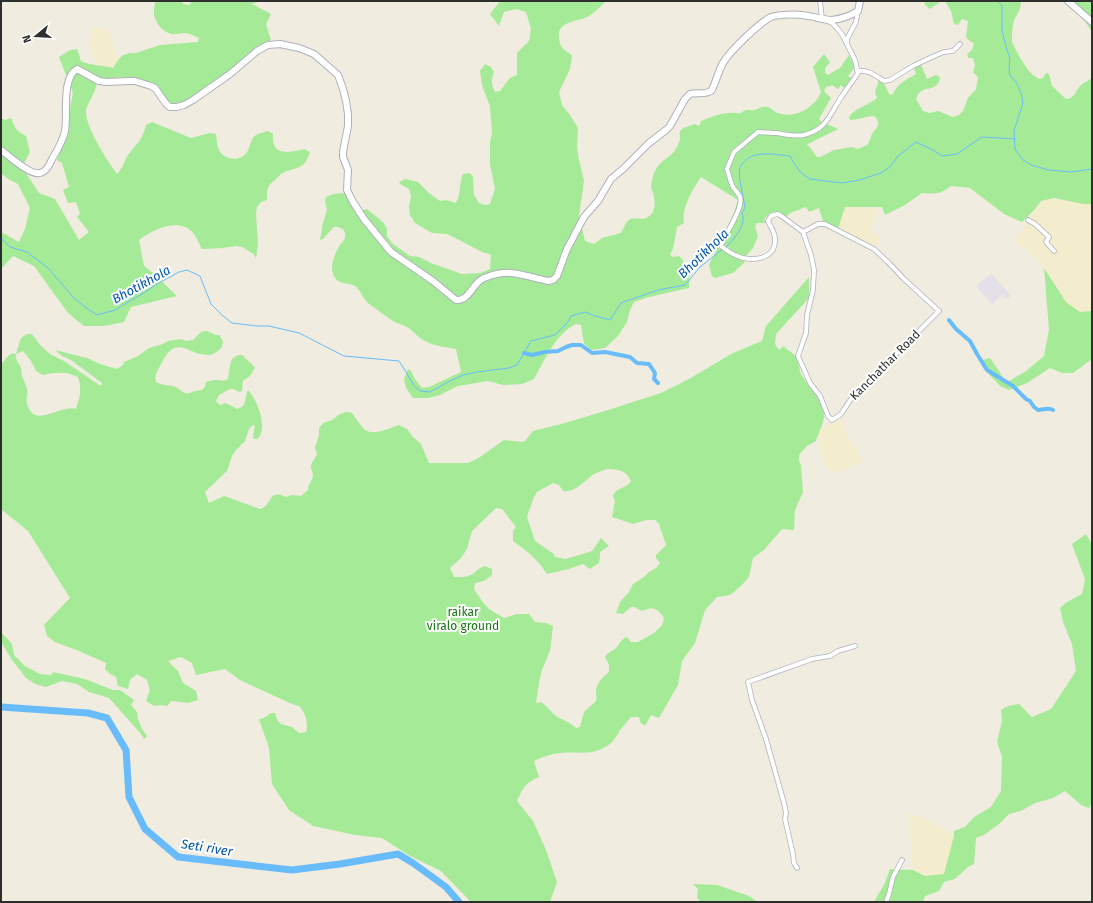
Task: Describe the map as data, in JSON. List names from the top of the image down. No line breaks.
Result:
{"streets":{"street":["Kanchathar Road"]},"water":["Bhotikhola","Seti river"],"parks":["raikar viralo ground"],"north":"left"}
